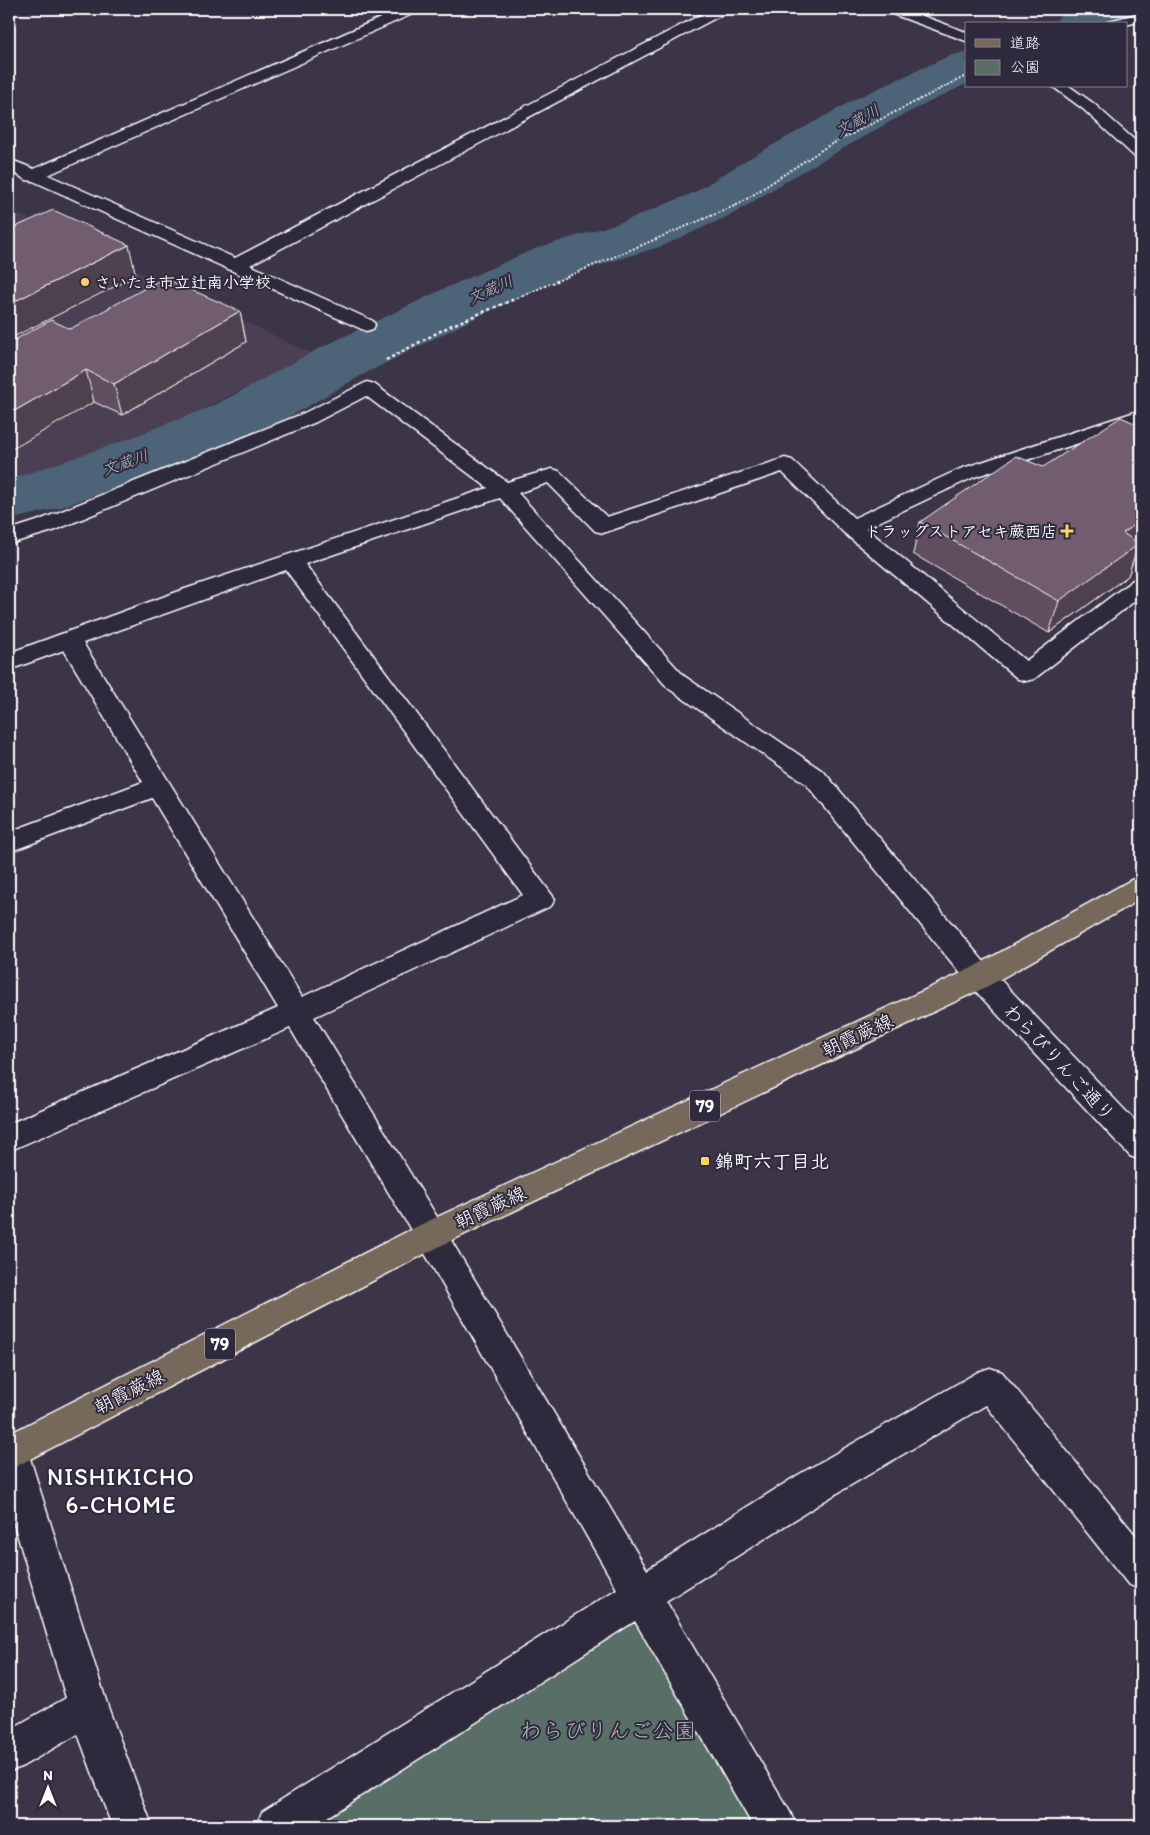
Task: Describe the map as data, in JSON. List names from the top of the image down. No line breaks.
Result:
{"streets":{"main road":["朝霞蕨線","79"],"street":["わらびりんご通り"]},"crossings":[["朝霞蕨線","わらびりんご通り"],["朝霞蕨線","79"],["わらびりんご通り","79"]],"districts":["NISHIKICHO 6-CHOME"],"water":["文蔵川"],"parks":["わらびりんご公園"],"places":{"other":["さいたま市立辻南小学校"],"health":["ドラッグストアセキ蕨西店"],"transit":["錦町六丁目北"]},"legend":["道路","公園"],"north":"top"}
